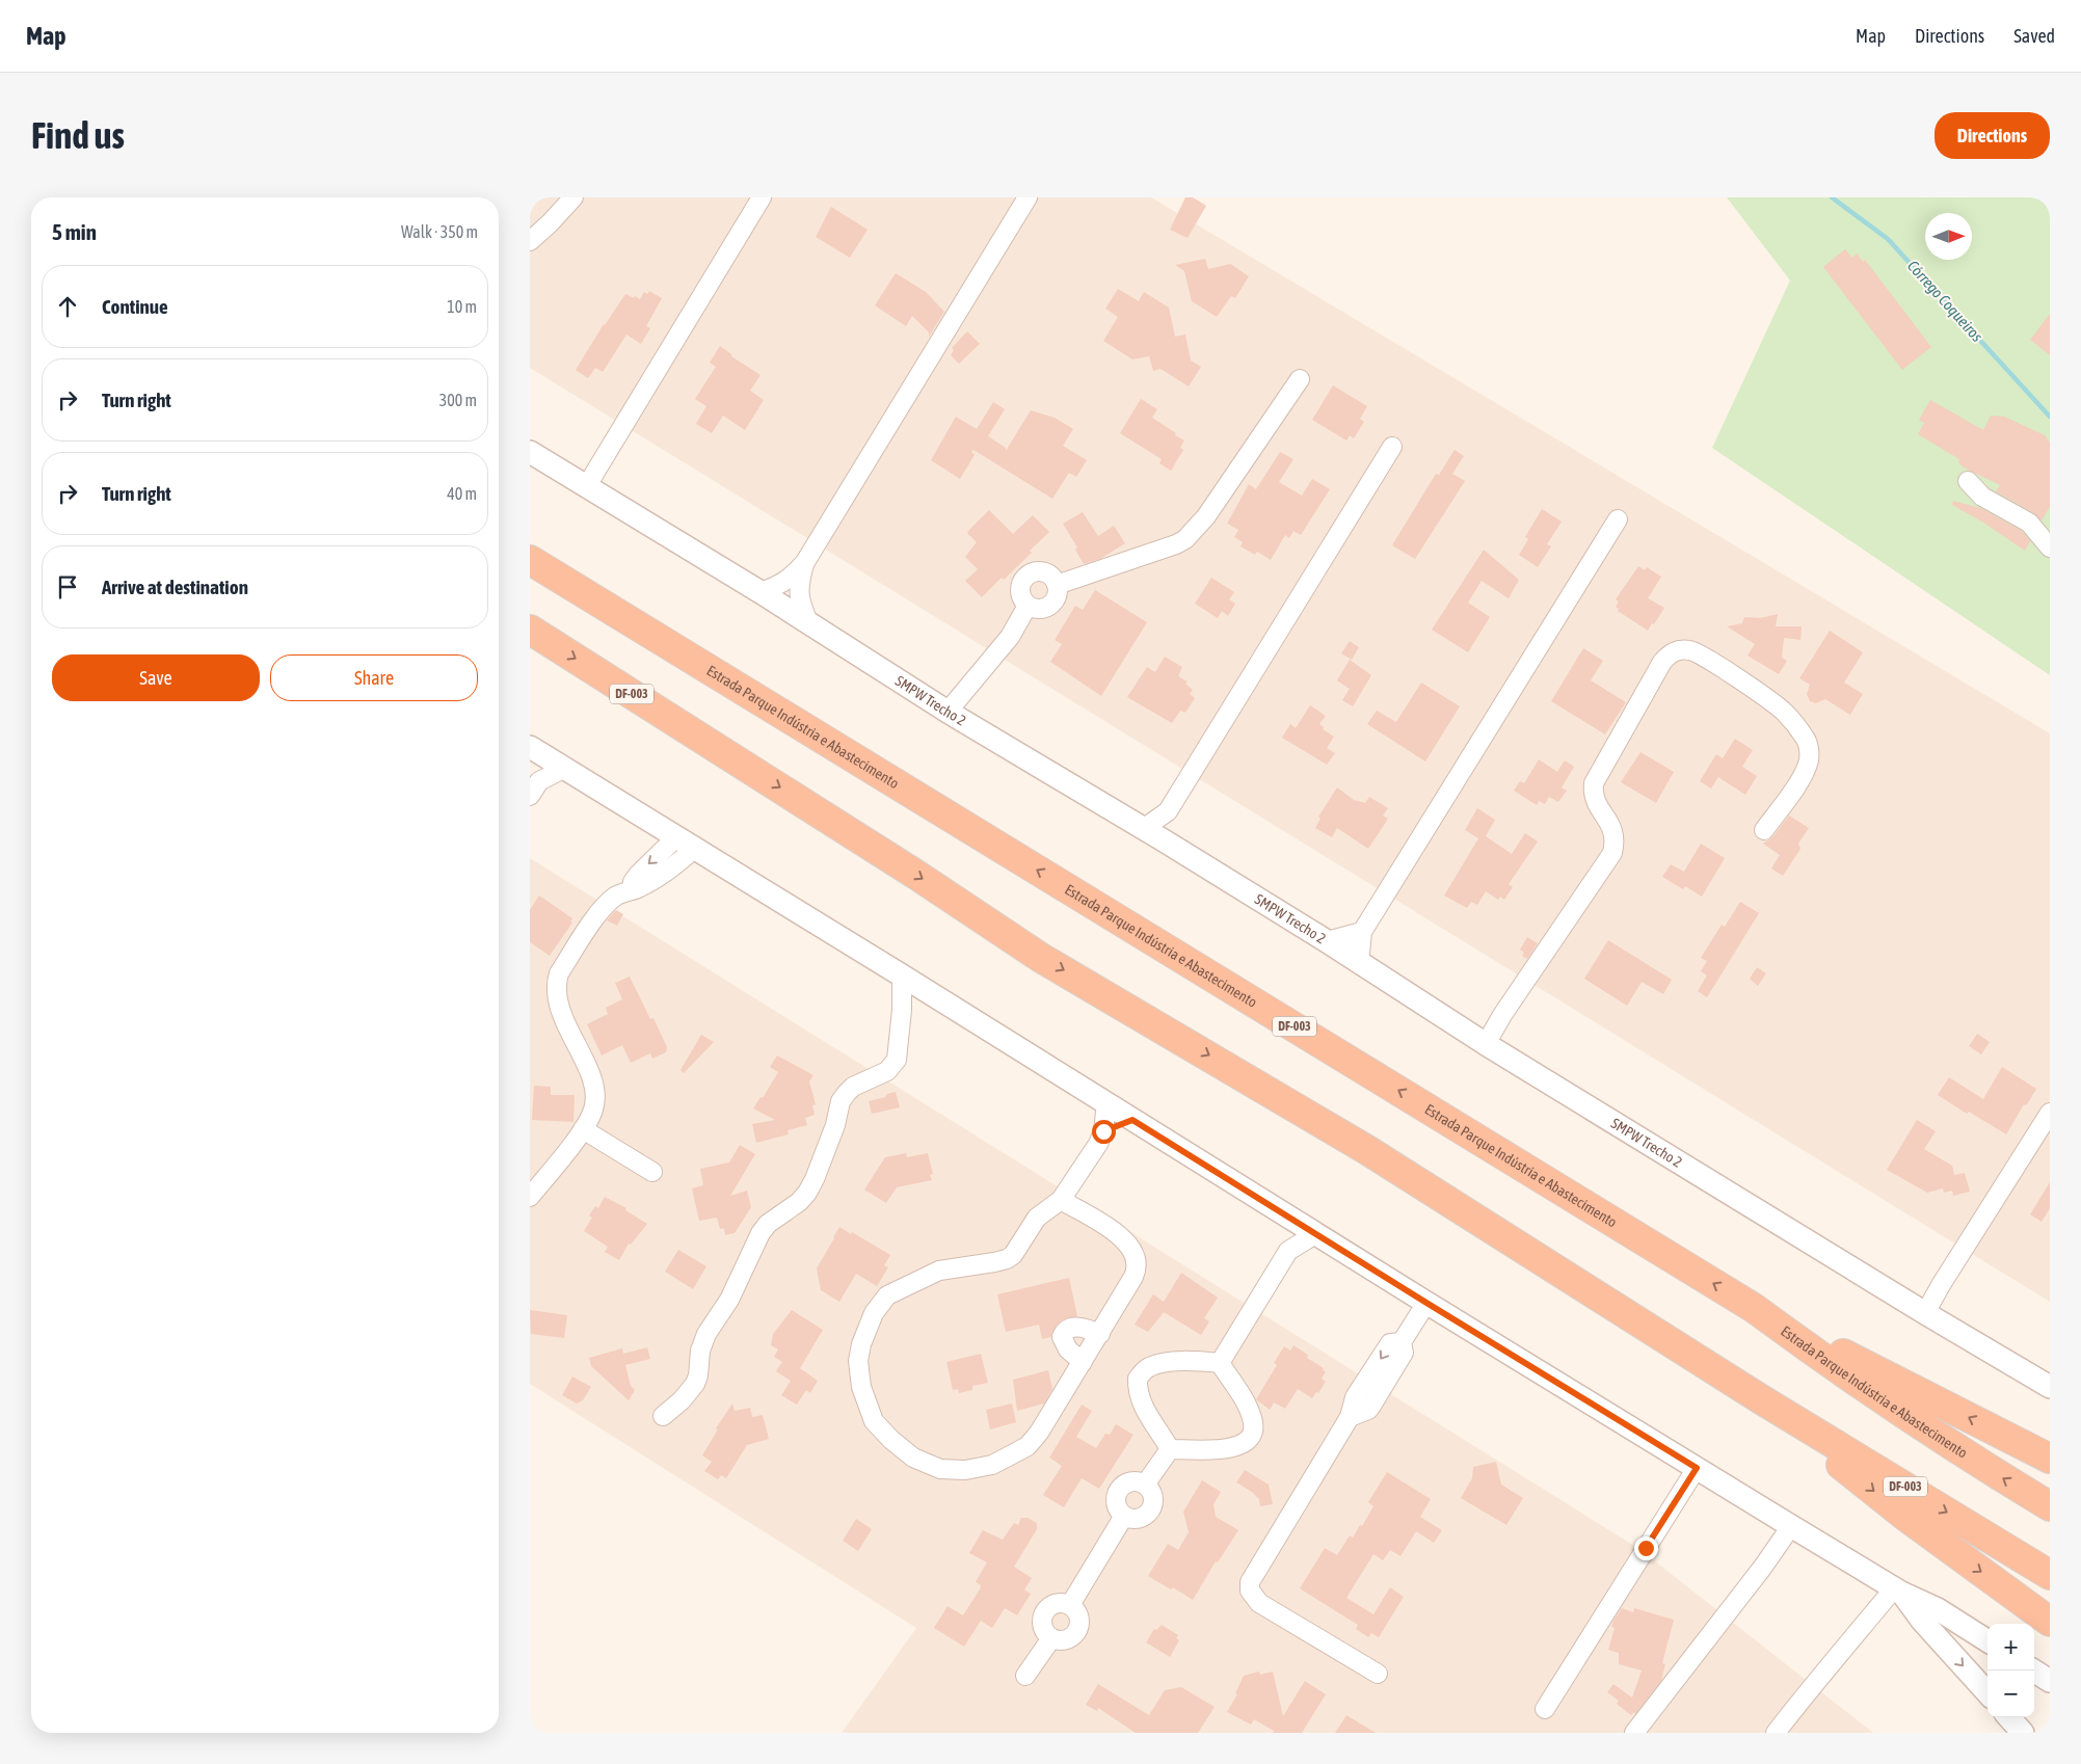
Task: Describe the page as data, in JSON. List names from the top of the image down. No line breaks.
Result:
{"streets":{"highway":["DF-003","Estrada Parque Indústria e Abastecimento"],"street":["SMPW Trecho 2"]},"water":["Córrego Coqueiros"],"north":"right","page":{"header":"Map","nav":["Map","Directions","Saved"],"buttons":["Directions",["Save","Share"]],"title":"Find us","heading":["5 min","Walk · 350 m"],"list":[["Continue","10 m"],["Turn right","300 m"],["Turn right","40 m"],"Arrive at destination"],"map_buttons":["+","−"]}}
